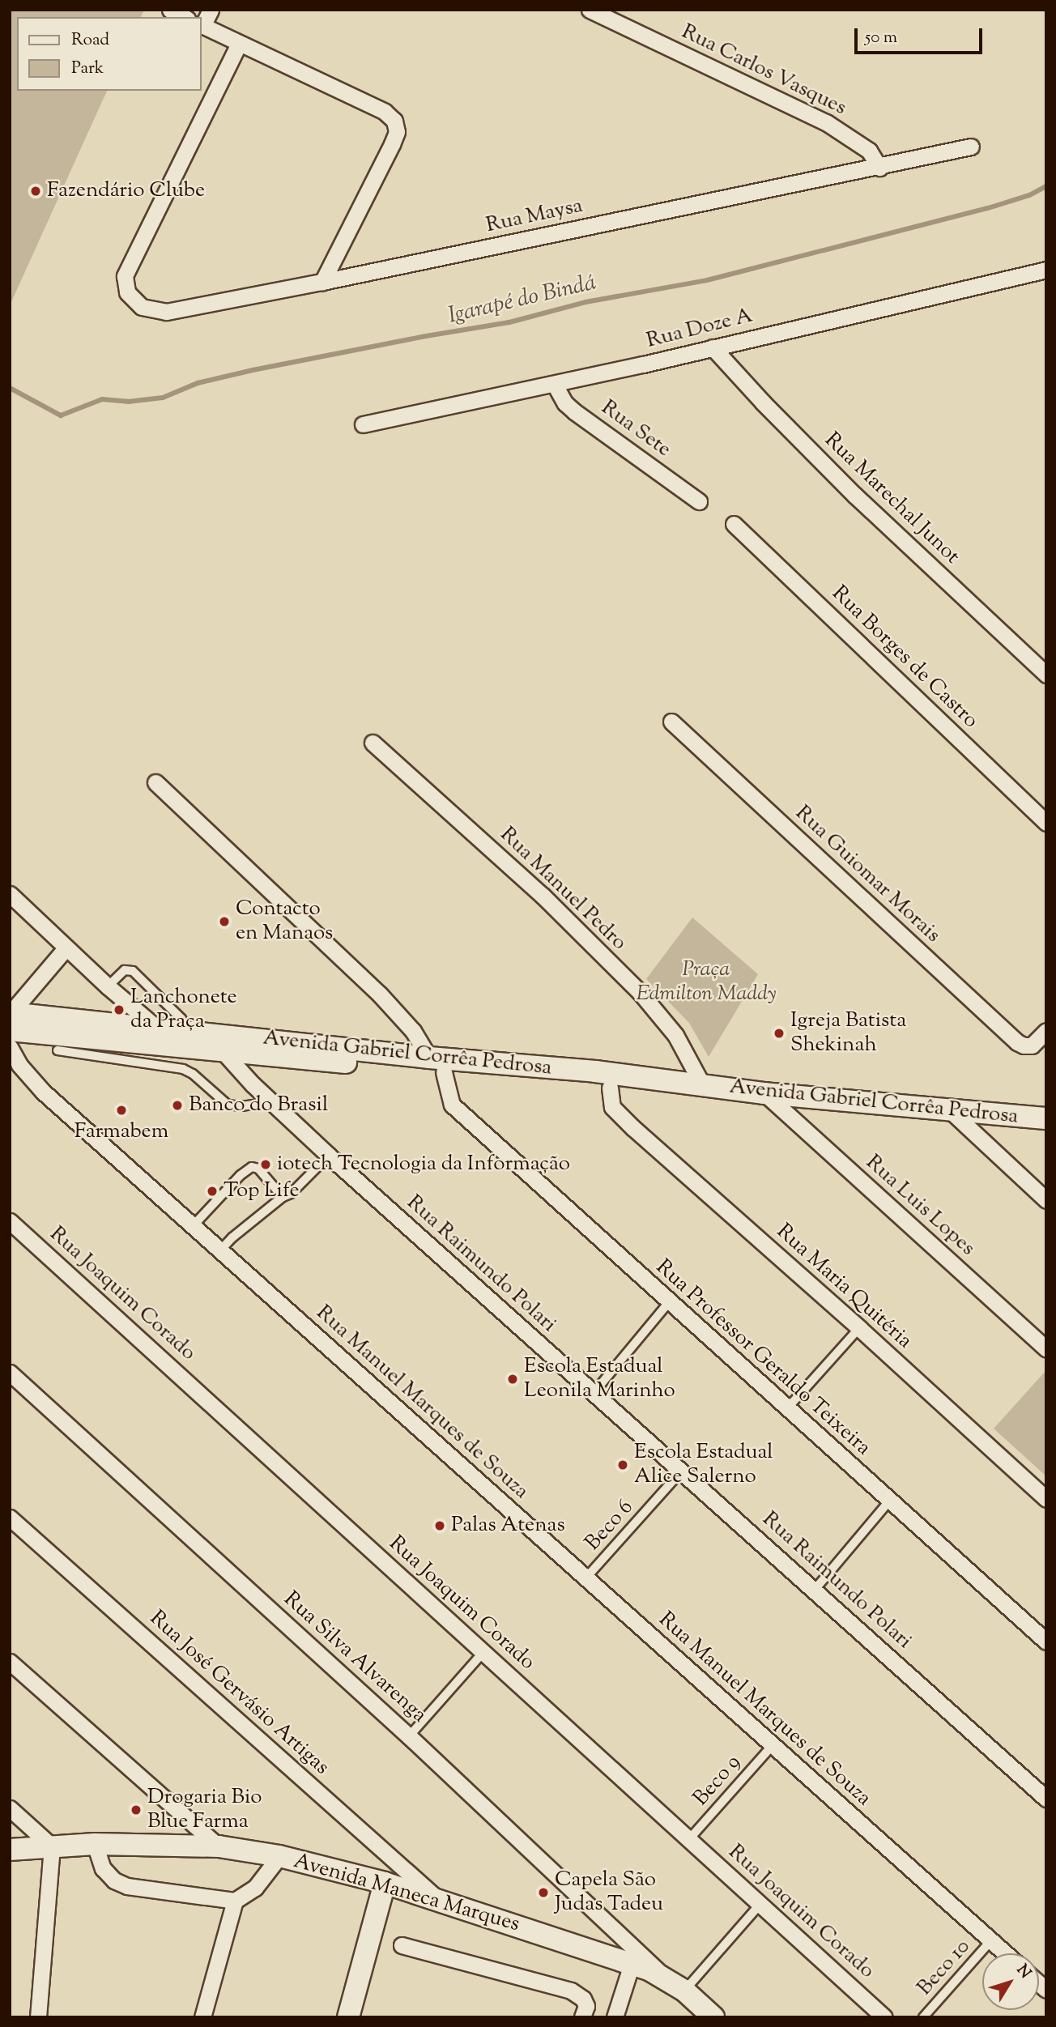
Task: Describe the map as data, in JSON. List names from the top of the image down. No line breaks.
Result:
{"streets":{"street":["Rua Carlos Vasques","Rua Maysa","Rua Doze A","Rua Sete","Rua Marechal Junot","Rua Borges de Castro","Rua Guiomar Morais","Rua Manuel Pedro","Avenida Gabriel Corrêa Pedrosa","Rua Luis Lopes","Rua Raimundo Polari","Rua Maria Quitéria","Rua Joaquim Corado","Rua Professor Geraldo Teixeira","Rua Manuel Marques de Souza","Rua Silva Alvarenga","Rua José Gervásio Artigas","Avenida Maneca Marques"],"lane":["Beco 6","Beco 9","Beco 10"]},"crossings":[["Rua Carlos Vasques","Rua Maysa"],["Rua Doze A","Rua Sete"],["Rua Doze A","Rua Marechal Junot"],["Rua Manuel Pedro","Avenida Gabriel Corrêa Pedrosa"],["Avenida Gabriel Corrêa Pedrosa","Rua Luis Lopes"],["Avenida Gabriel Corrêa Pedrosa","Rua Raimundo Polari"],["Avenida Gabriel Corrêa Pedrosa","Rua Maria Quitéria"],["Avenida Gabriel Corrêa Pedrosa","Rua Professor Geraldo Teixeira"],["Rua Raimundo Polari","Beco 6"],["Rua Joaquim Corado","Beco 9"],["Rua Manuel Marques de Souza","Beco 6"],["Rua Manuel Marques de Souza","Beco 9"],["Rua Manuel Marques de Souza","Beco 10"],["Rua Silva Alvarenga","Avenida Maneca Marques"],["Rua José Gervásio Artigas","Avenida Maneca Marques"]],"water":["Igarapé do Bindá"],"parks":["Praça Edmilton Maddy"],"places":["Fazendário Clube","Contacto en Manaos","Lanchonete da Praça","Igreja Batista Shekinah","Banco do Brasil","Farmabem","iotech Tecnologia da Informação","Top Life","Escola Estadual Leonila Marinho","Escola Estadual Alice Salerno","Palas Atenas","Drogaria Bio Blue Farma","Capela São Judas Tadeu"],"legend":["Road","Park"],"scale_bar":"50 m","north":"top right"}
